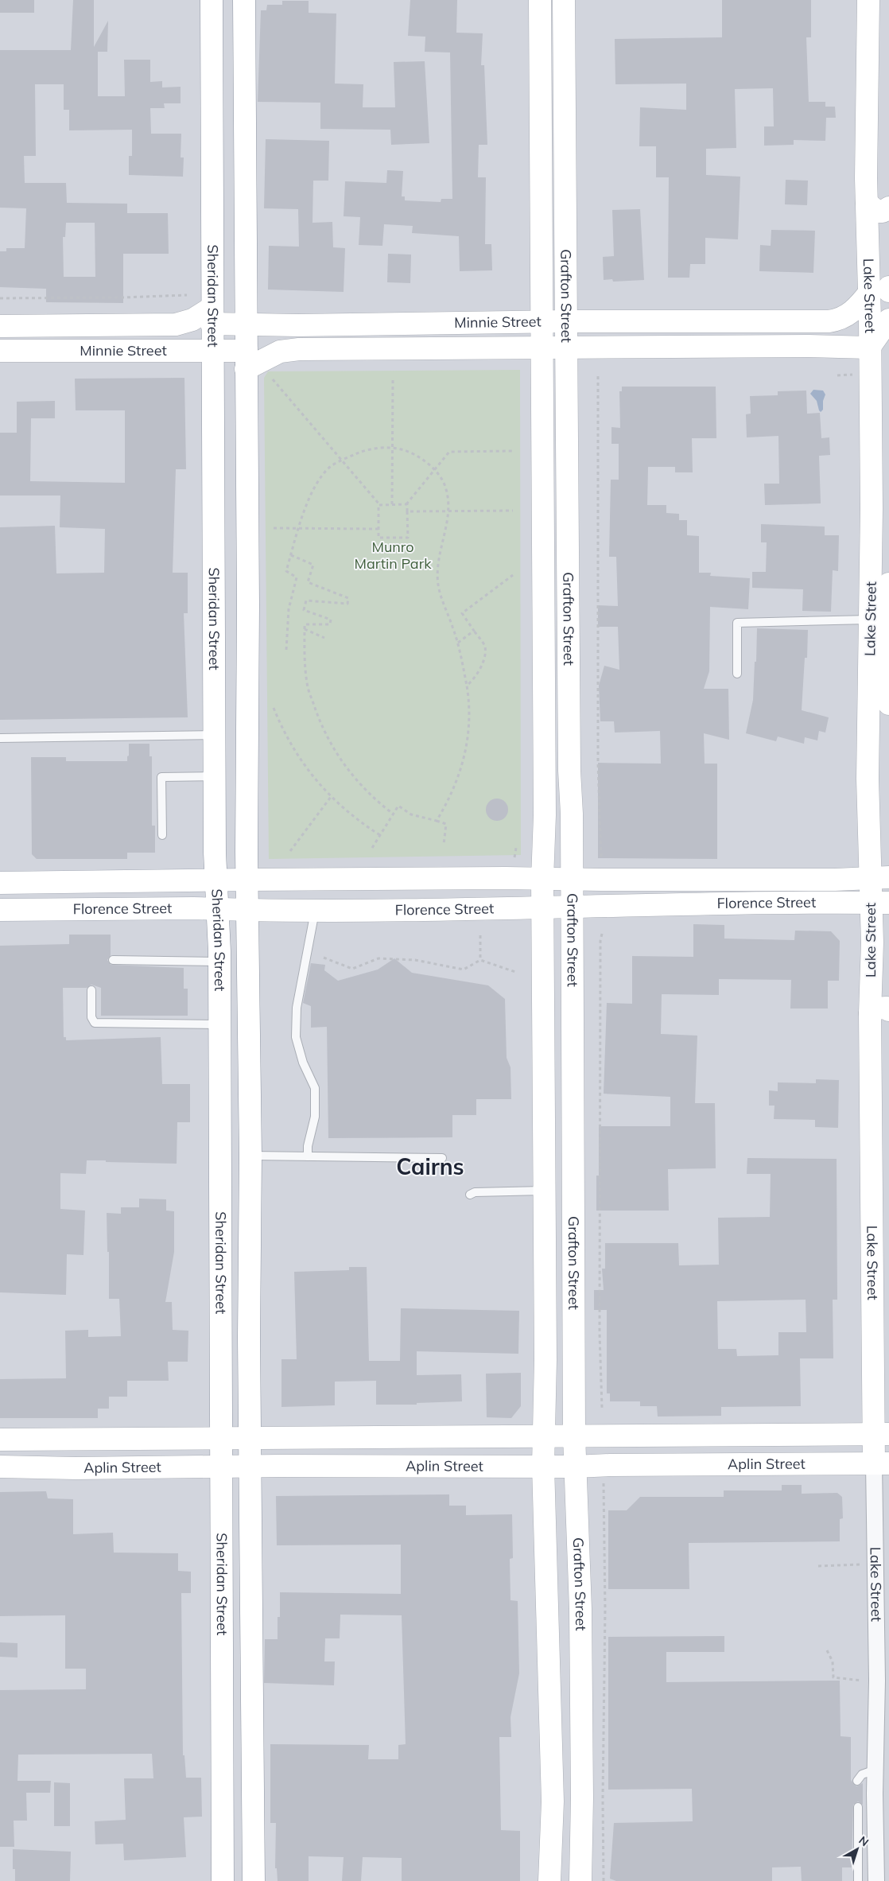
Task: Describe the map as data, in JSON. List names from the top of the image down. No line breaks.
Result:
{"streets":{"main road":["Sheridan Street","Grafton Street","Lake Street","Minnie Street","Florence Street","Aplin Street"]},"crossings":[["Sheridan Street","Minnie Street"],["Sheridan Street","Florence Street"],["Sheridan Street","Aplin Street"],["Grafton Street","Minnie Street"],["Grafton Street","Florence Street"],["Grafton Street","Aplin Street"],["Lake Street","Minnie Street"],["Lake Street","Florence Street"],["Lake Street","Aplin Street"]],"districts":["Cairns"],"parks":["Munro Martin Park"],"north":"top right"}
